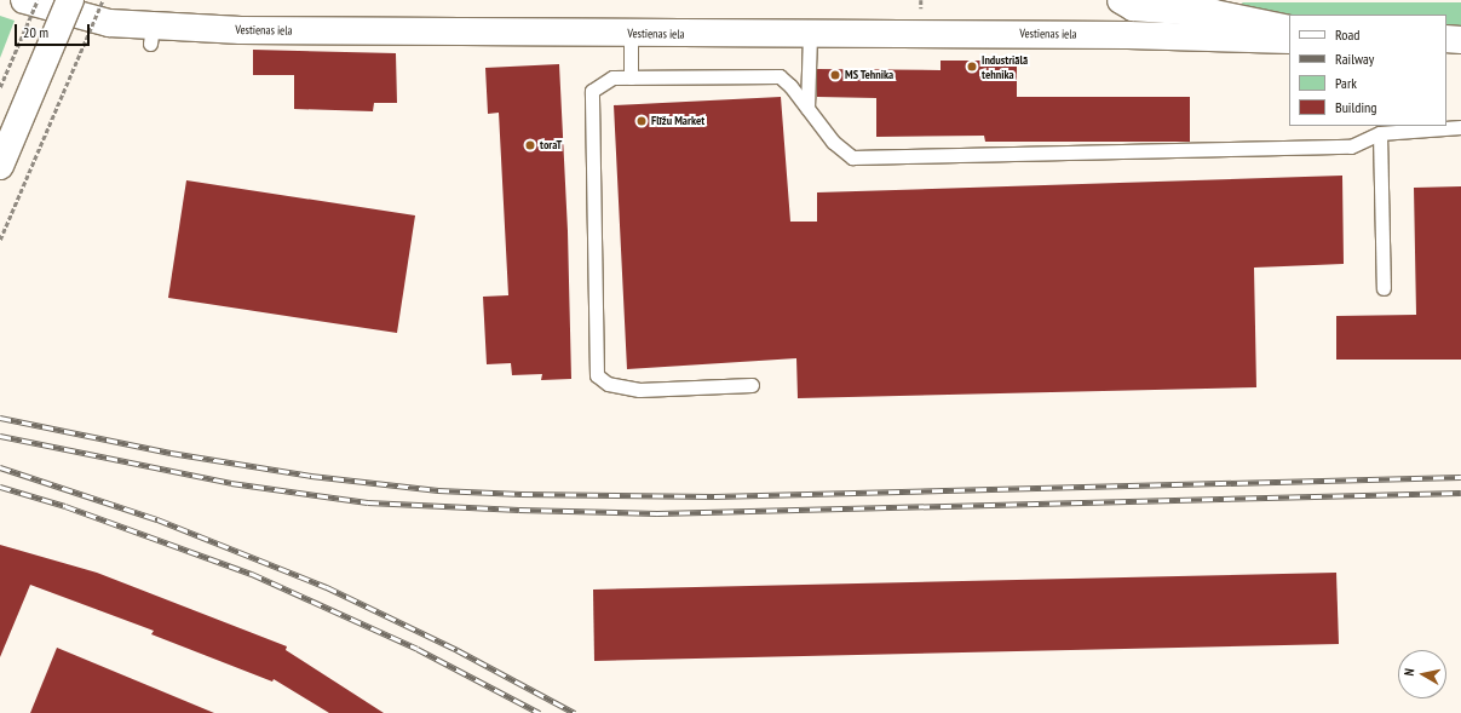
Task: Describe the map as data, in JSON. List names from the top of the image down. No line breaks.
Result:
{"streets":{"street":["Vestienas iela"]},"places":["Industriālā tehnika","MS Tehnika","Flīžu Market","toraT"],"legend":["Road","Railway","Park","Building"],"scale_bar":"20 m","north":"left"}
